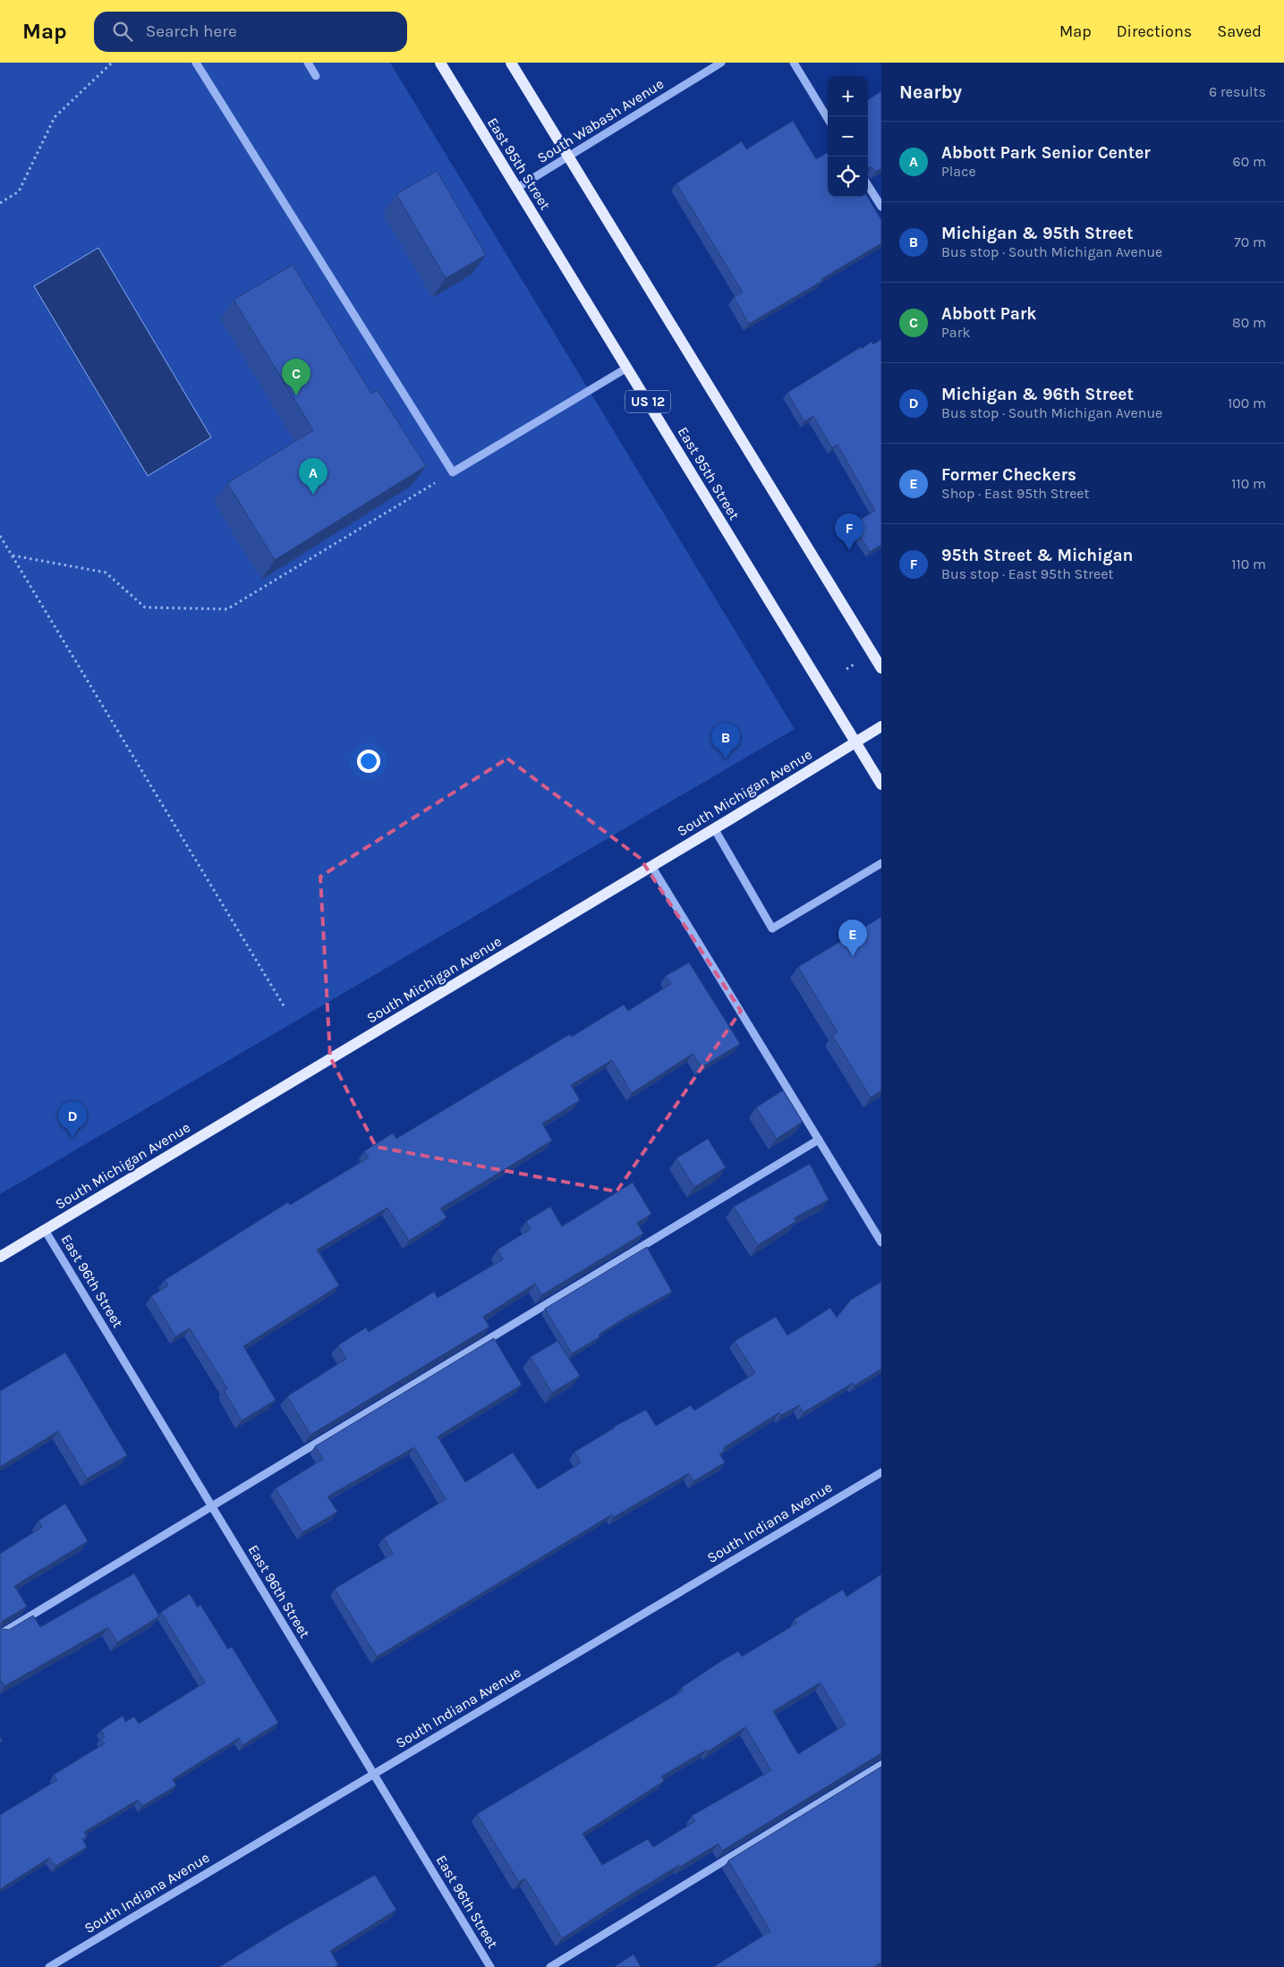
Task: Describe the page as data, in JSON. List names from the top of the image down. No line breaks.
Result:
{"streets":{"main road":["East 95th Street","US 12","South Michigan Avenue"],"street":["South Wabash Avenue","East 96th Street","South Indiana Avenue"]},"crossings":[["South Wabash Avenue","East 95th Street"],["East 95th Street","South Michigan Avenue"],["South Michigan Avenue","East 96th Street"],["East 96th Street","South Indiana Avenue"]],"page":{"header":"Map","search":"Search here","nav":["Map","Directions","Saved"],"heading":["Nearby","6 results"],"map_buttons":["+","−"],"list":[{"mark":"A","name":"Abbott Park Senior Center","note":"Place","value":"60 m"},{"mark":"B","name":"Michigan & 95th Street","note":"Bus stop · South Michigan Avenue","value":"70 m"},{"mark":"C","name":"Abbott Park","note":"Park","value":"80 m"},{"mark":"D","name":"Michigan & 96th Street","note":"Bus stop · South Michigan Avenue","value":"100 m"},{"mark":"E","name":"Former Checkers","note":"Shop · East 95th Street","value":"110 m"},{"mark":"F","name":"95th Street & Michigan","note":"Bus stop · East 95th Street","value":"110 m"}],"pins":["C","A","F","B","E","D"]}}
